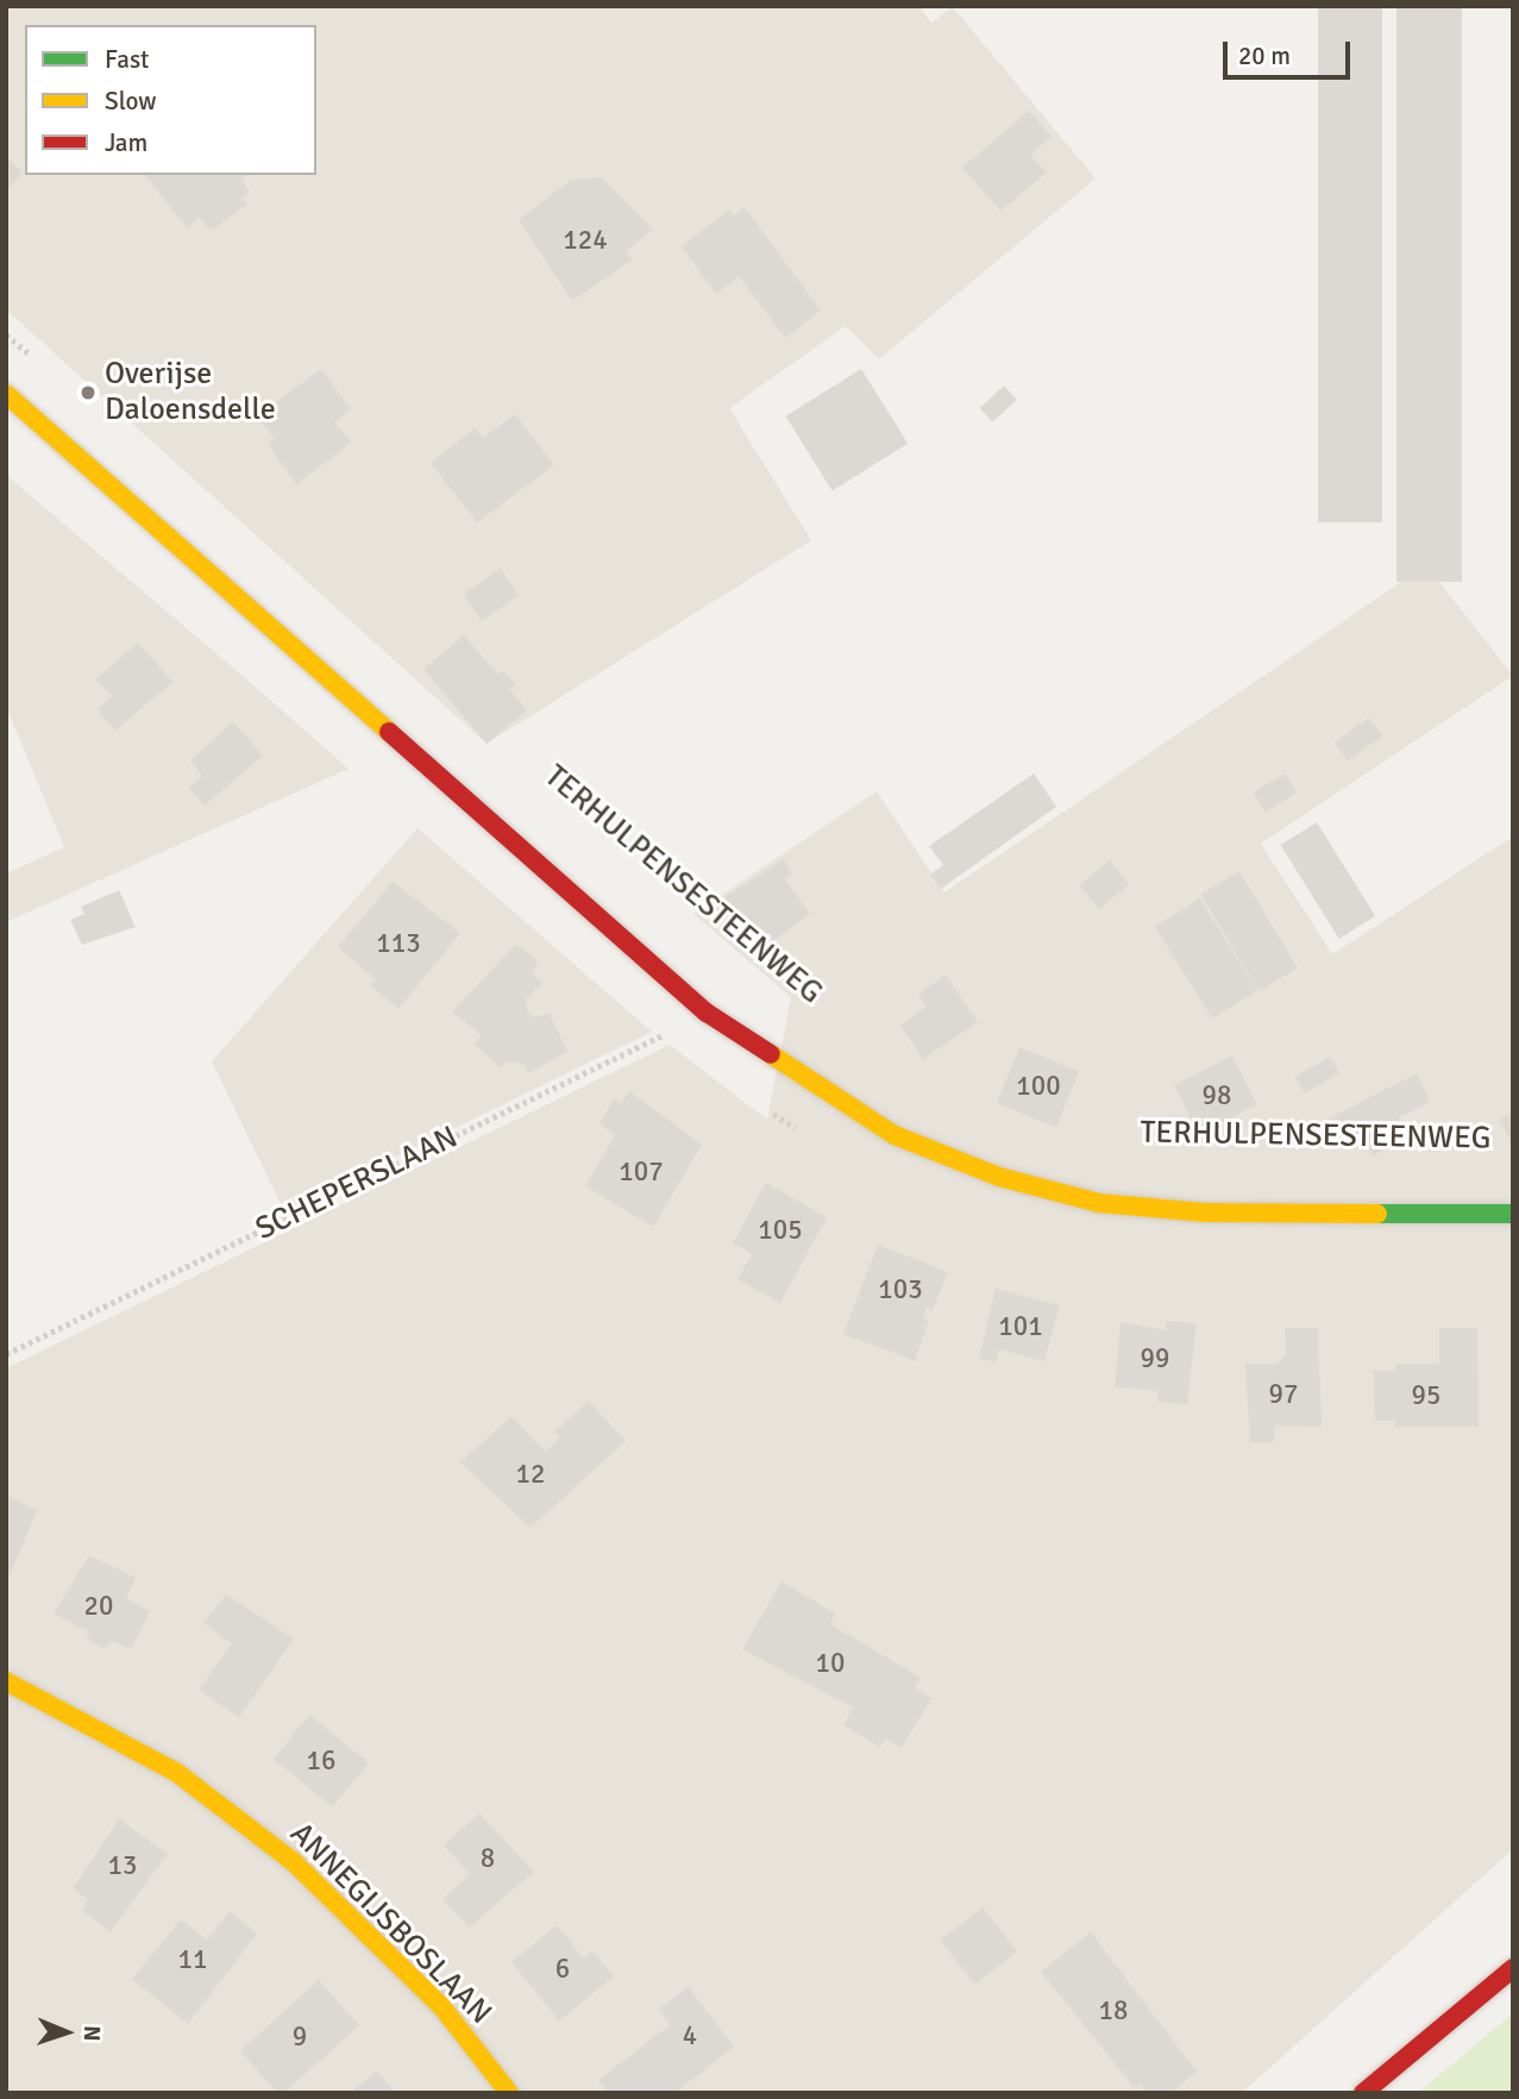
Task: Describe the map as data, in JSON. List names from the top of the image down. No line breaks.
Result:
{"streets":{"main road":["ANNEGIJSBOSLAAN"],"path":["SCHEPERSLAAN"]},"places":["Overijse Daloensdelle"],"house_numbers":["124","113","100","98","107","105","103","101","99","97","95","12","20","10","16","8","13","11","6","18","4","9"],"legend":["Fast","Slow","Jam"],"scale_bar":"20 m","north":"right"}
